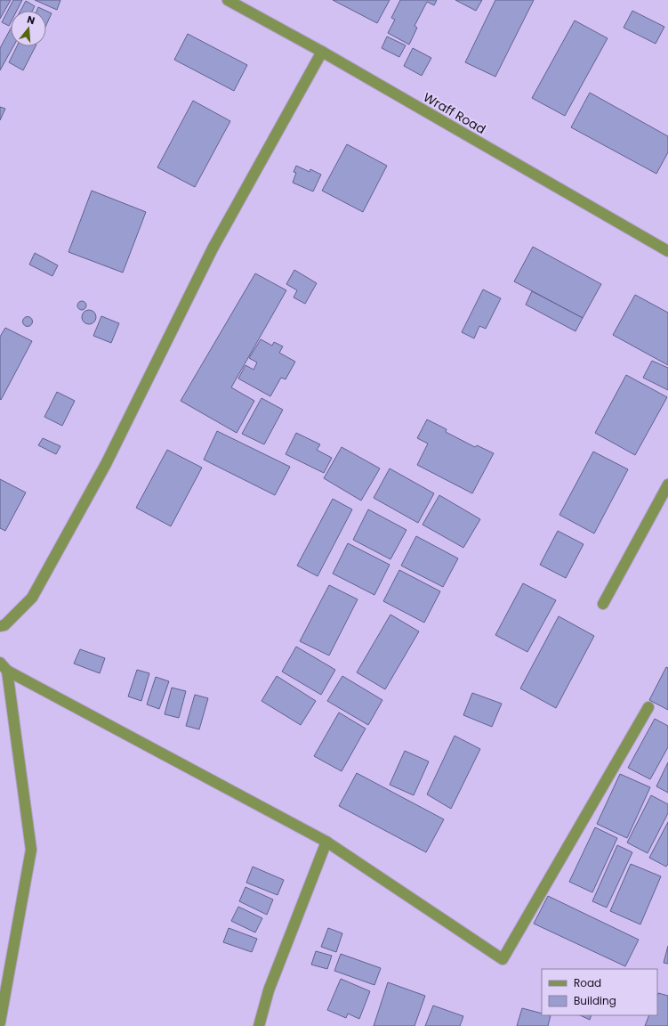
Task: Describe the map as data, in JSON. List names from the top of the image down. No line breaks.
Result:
{"streets":{"street":["Wraff Road"]},"legend":["Road","Building"],"north":"top"}
